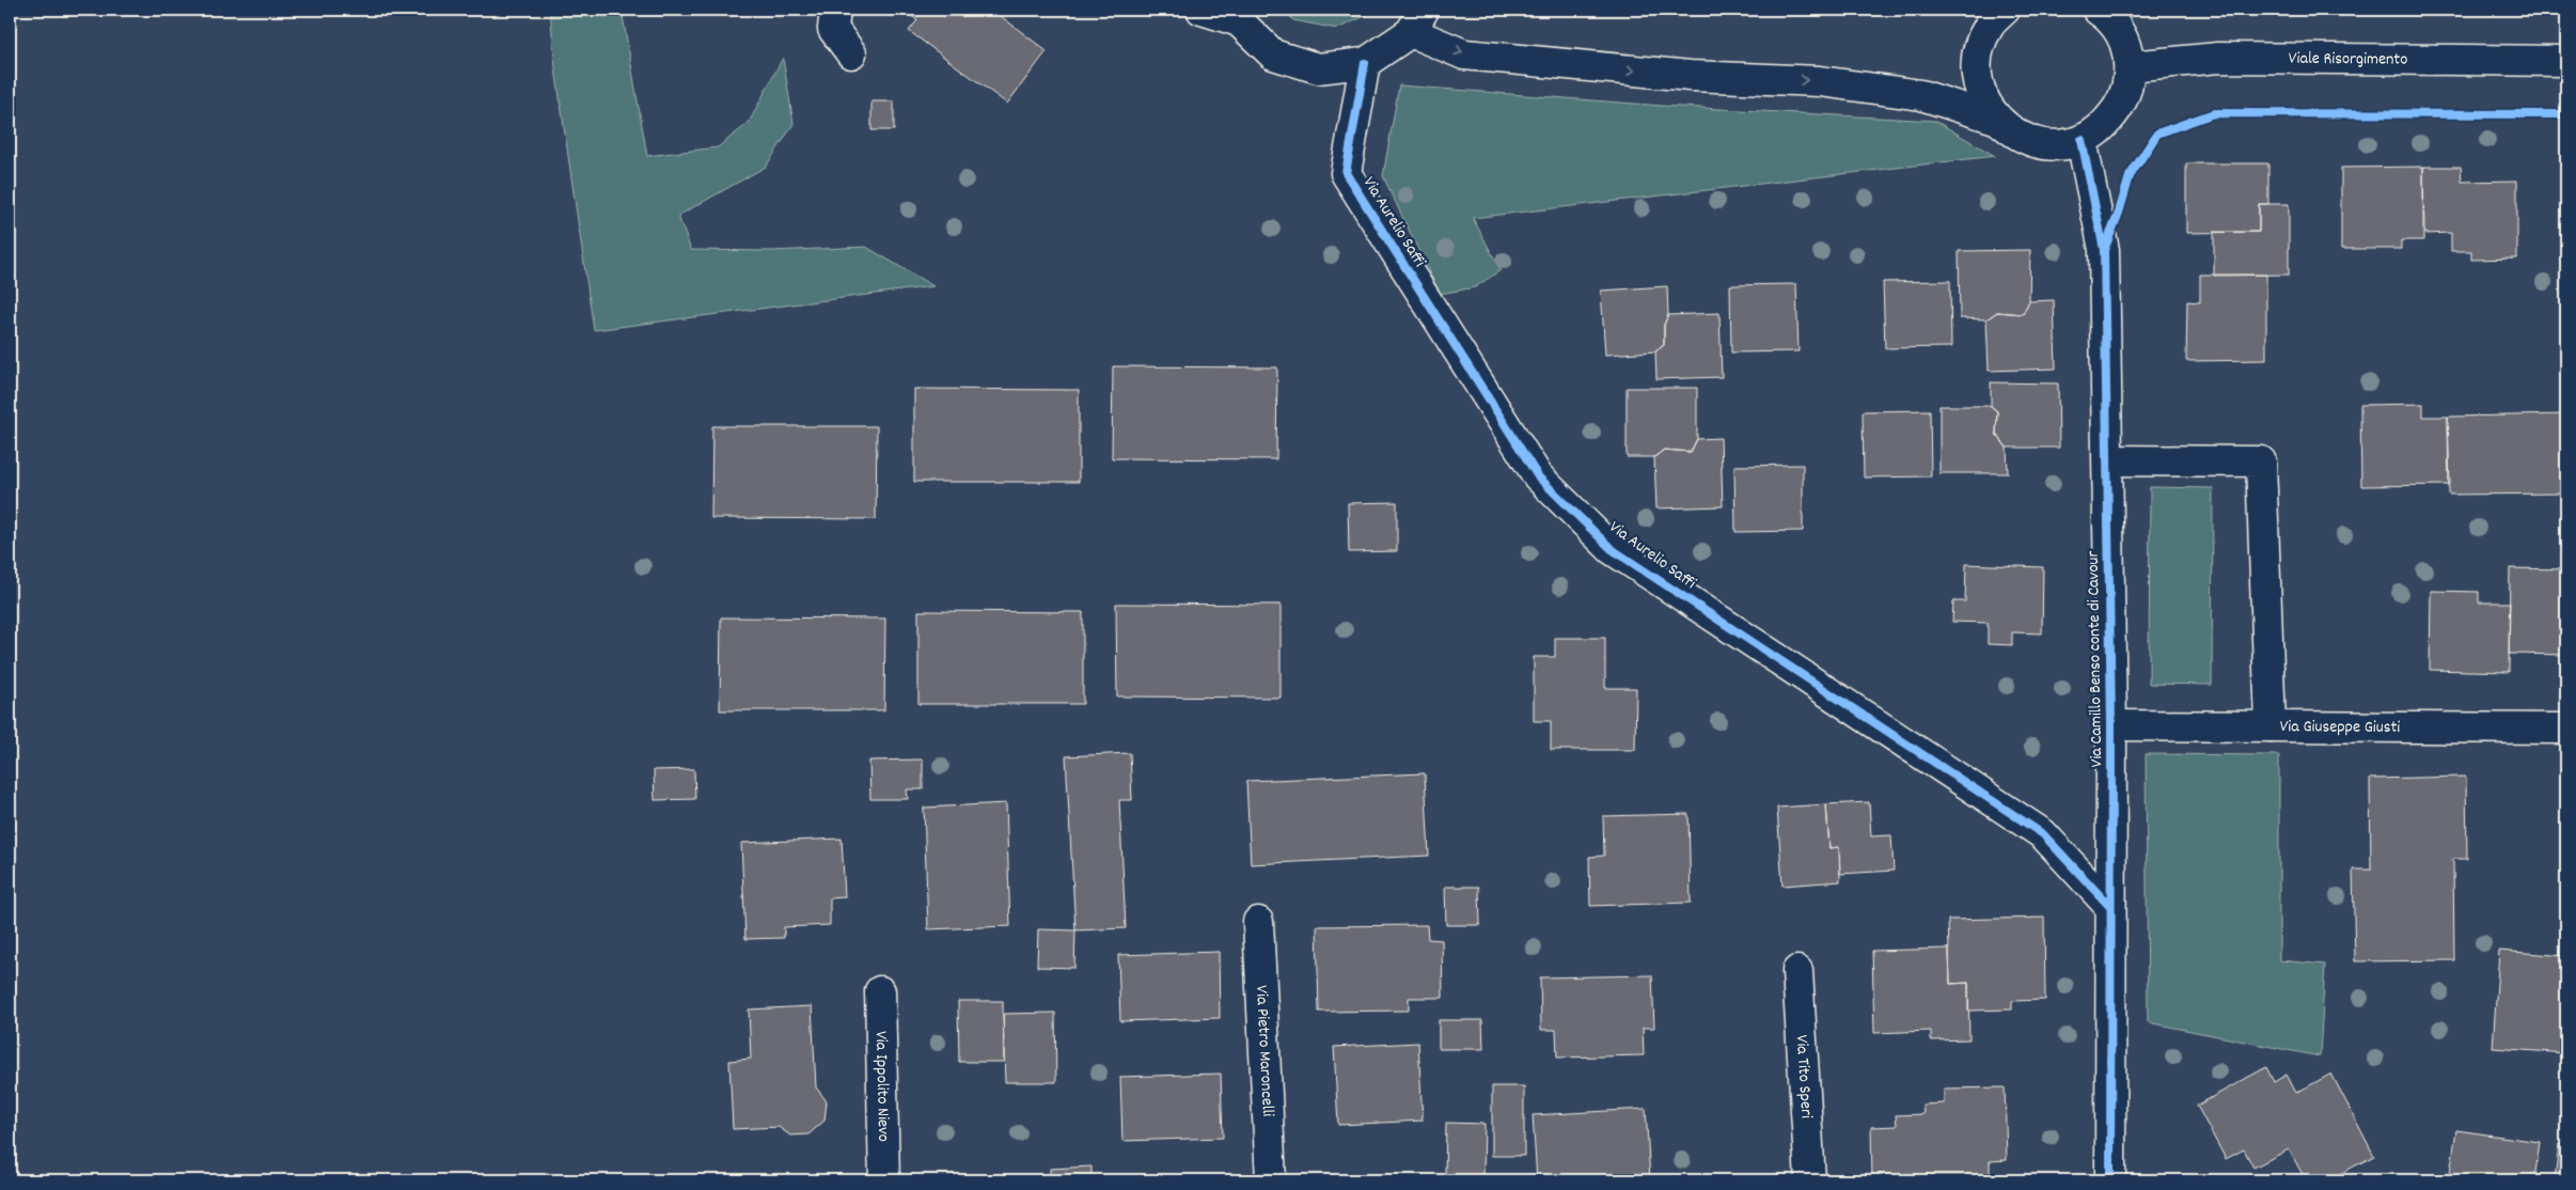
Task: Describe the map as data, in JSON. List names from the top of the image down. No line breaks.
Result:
{"streets":{"street":["Viale Risorgimento","Via Aurelio Saffi","Via Camillo Benso conte di Cavour","Via Giuseppe Giusti","Via Pietro Maroncelli","Via Tito Speri","Via Ippolito Nievo"]},"crossings":[["Via Aurelio Saffi","Via Camillo Benso conte di Cavour"],["Via Camillo Benso conte di Cavour","Via Giuseppe Giusti"]]}
